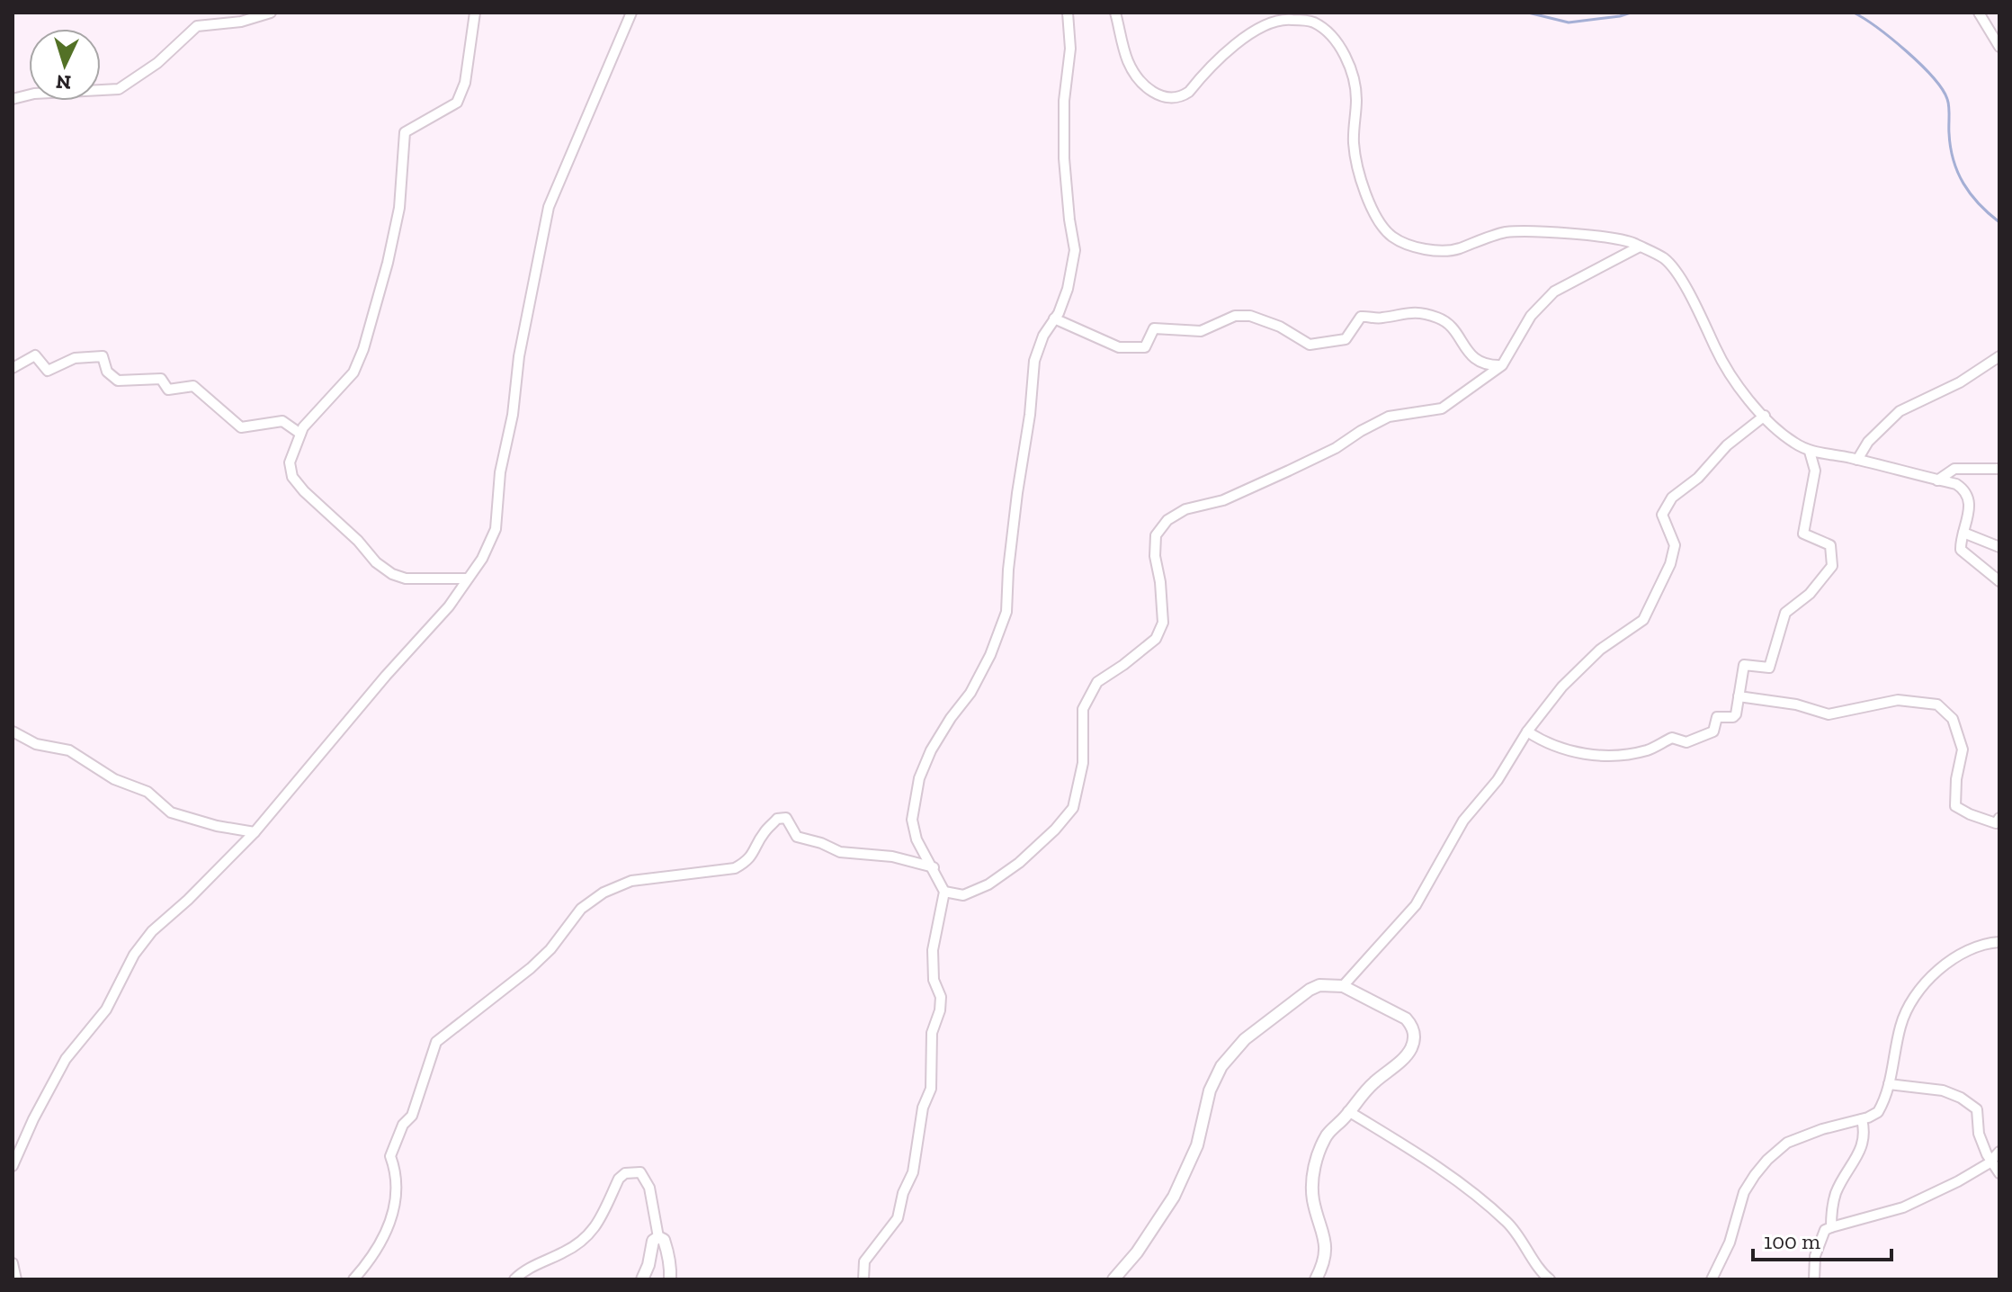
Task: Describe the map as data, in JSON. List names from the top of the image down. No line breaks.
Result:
{"scale_bar":"100 m","north":"bottom"}
